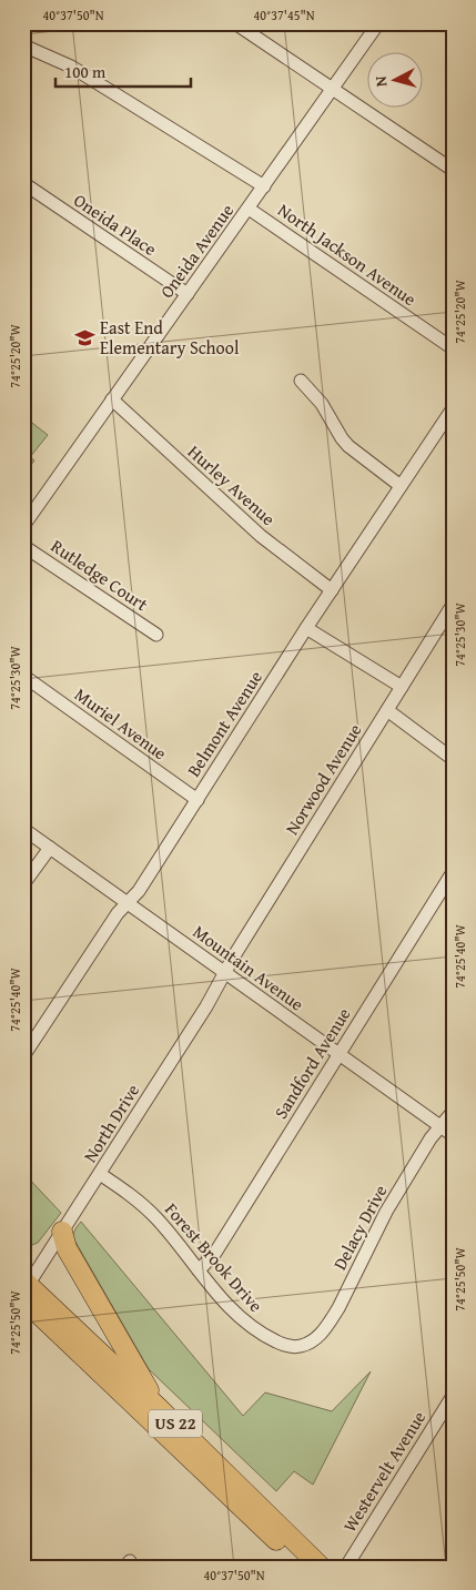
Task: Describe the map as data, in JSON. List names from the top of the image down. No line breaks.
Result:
{"streets":{"highway":["US 22"],"street":["Oneida Place","Oneida Avenue","North Jackson Avenue","Hurley Avenue","Rutledge Court","Muriel Avenue","Belmont Avenue","Norwood Avenue","Mountain Avenue","Sandford Avenue","North Drive","Delacy Drive","Forest Brook Drive","Westervelt Avenue"]},"crossings":[["Oneida Place","Oneida Avenue"],["Oneida Avenue","North Jackson Avenue"],["Oneida Avenue","Hurley Avenue"],["Hurley Avenue","Belmont Avenue"],["Muriel Avenue","Belmont Avenue"],["Belmont Avenue","Mountain Avenue"],["Norwood Avenue","Mountain Avenue"],["Norwood Avenue","North Drive"],["Mountain Avenue","Sandford Avenue"],["Mountain Avenue","North Drive"],["Mountain Avenue","Delacy Drive"],["Sandford Avenue","Forest Brook Drive"],["North Drive","Forest Brook Drive"],["North Drive","US 22"],["Delacy Drive","Forest Brook Drive"]],"places":{"school or university":["East End Elementary School"]},"scale_bar":"100 m","north":"left","coordinates":["40°37'50\"N","40°37'45\"N","74°25'20\"W","74°25'30\"W","74°25'40\"W","74°25'50\"W"]}
